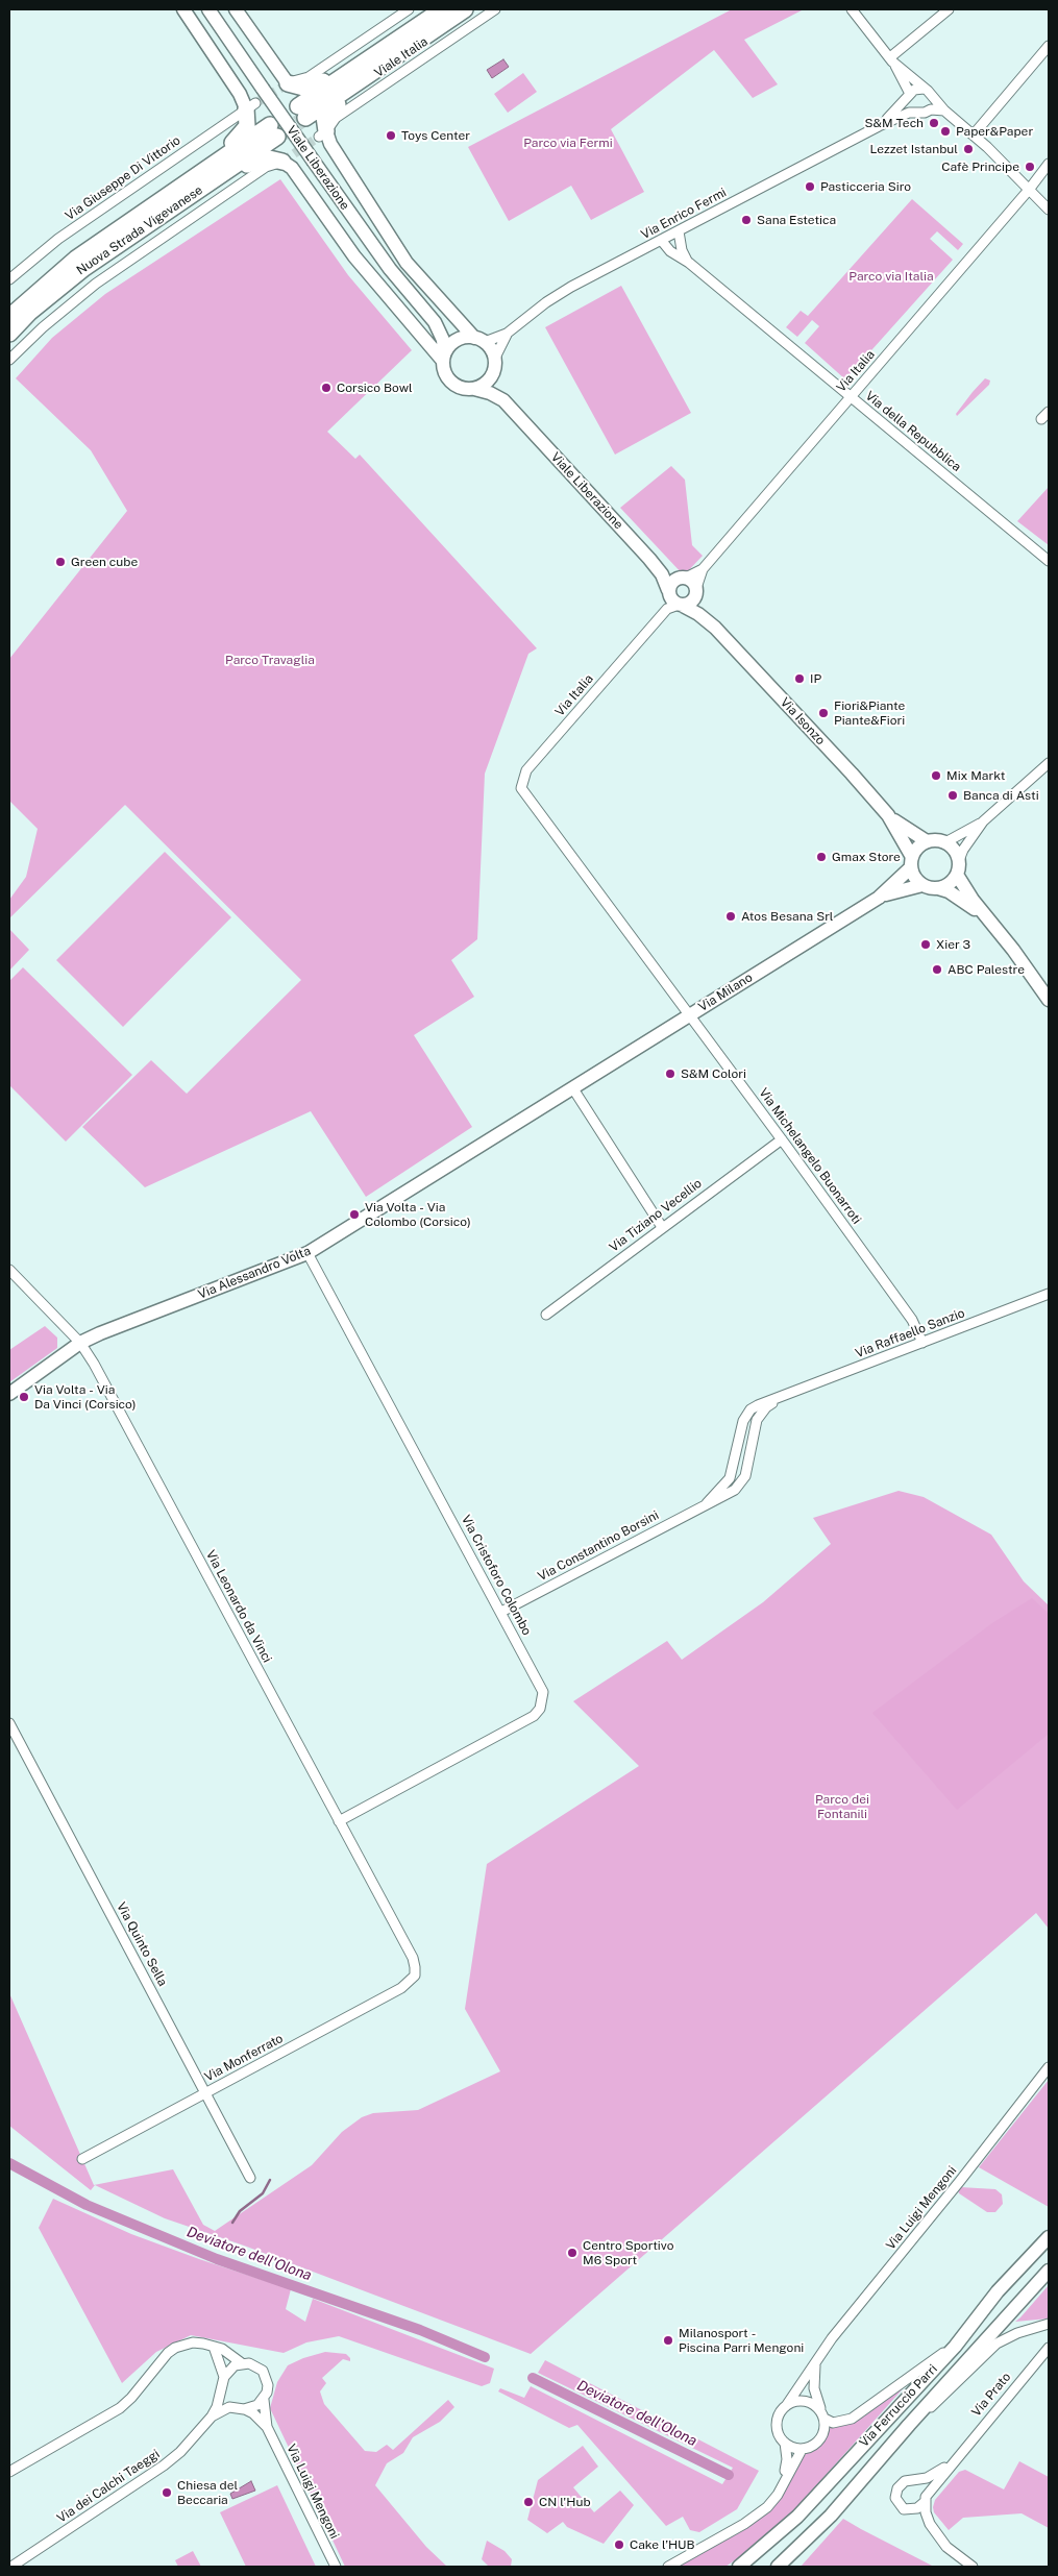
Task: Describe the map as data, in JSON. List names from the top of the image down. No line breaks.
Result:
{"streets":{"main road":["Nuova Strada Vigevanese"],"street":["Viale Italia","Viale Liberazione","Via Giuseppe Di Vittorio","Via Enrico Fermi","Via Italia","Via della Repubblica","Via Isonzo","Via Milano","Via Michelangelo Buonarroti","Via Tiziano Vecellio","Via Alessandro Volta","Via Raffaello Sanzio","Via Constantino Borsini","Via Cristoforo Colombo","Via Leonardo da Vinci","Via Quinto Sella","Via Monferrato","Via Luigi Mengoni","Via Prato","Via Ferruccio Parri","Via dei Calchi Taeggi"]},"crossings":[["Viale Italia","Viale Liberazione"],["Viale Liberazione","Via Enrico Fermi"],["Viale Liberazione","Via Italia"],["Viale Liberazione","Via Isonzo"],["Via Enrico Fermi","Via della Repubblica"],["Via Italia","Via della Repubblica"],["Via Italia","Via Isonzo"],["Via Italia","Via Michelangelo Buonarroti"],["Via Isonzo","Via Milano"],["Via Milano","Via Michelangelo Buonarroti"],["Via Milano","Via Alessandro Volta"],["Via Michelangelo Buonarroti","Via Tiziano Vecellio"],["Via Michelangelo Buonarroti","Via Raffaello Sanzio"],["Via Alessandro Volta","Via Cristoforo Colombo"],["Via Alessandro Volta","Via Leonardo da Vinci"],["Via Raffaello Sanzio","Via Constantino Borsini"],["Via Constantino Borsini","Via Cristoforo Colombo"],["Via Cristoforo Colombo","Via Leonardo da Vinci"],["Via Leonardo da Vinci","Via Monferrato"],["Via Quinto Sella","Via Monferrato"],["Via Luigi Mengoni","Via dei Calchi Taeggi"]],"water":["Deviatore dell'Olona"],"parks":["Parco via Fermi","Parco via Italia","Parco Travaglia","Parco dei Fontanili"],"places":["S&M Tech","Paper&Paper","Toys Center","Lezzet Istanbul","Cafè Principe","Pasticceria Siro","Sana Estetica","Corsico Bowl","Green cube","IP","Fiori&Piante Piante&Fiori","Mix Markt","Banca di Asti","Gmax Store","Atos Besana Srl","Xier 3","ABC Palestre","S&M Colori","Via Volta - Via Colombo (Corsico)","Via Volta - Via Da Vinci (Corsico)","Centro Sportivo M6 Sport","Milanosport - Piscina Parri Mengoni","Chiesa del Beccaria","CN l'Hub","Cake l’HUB"]}
